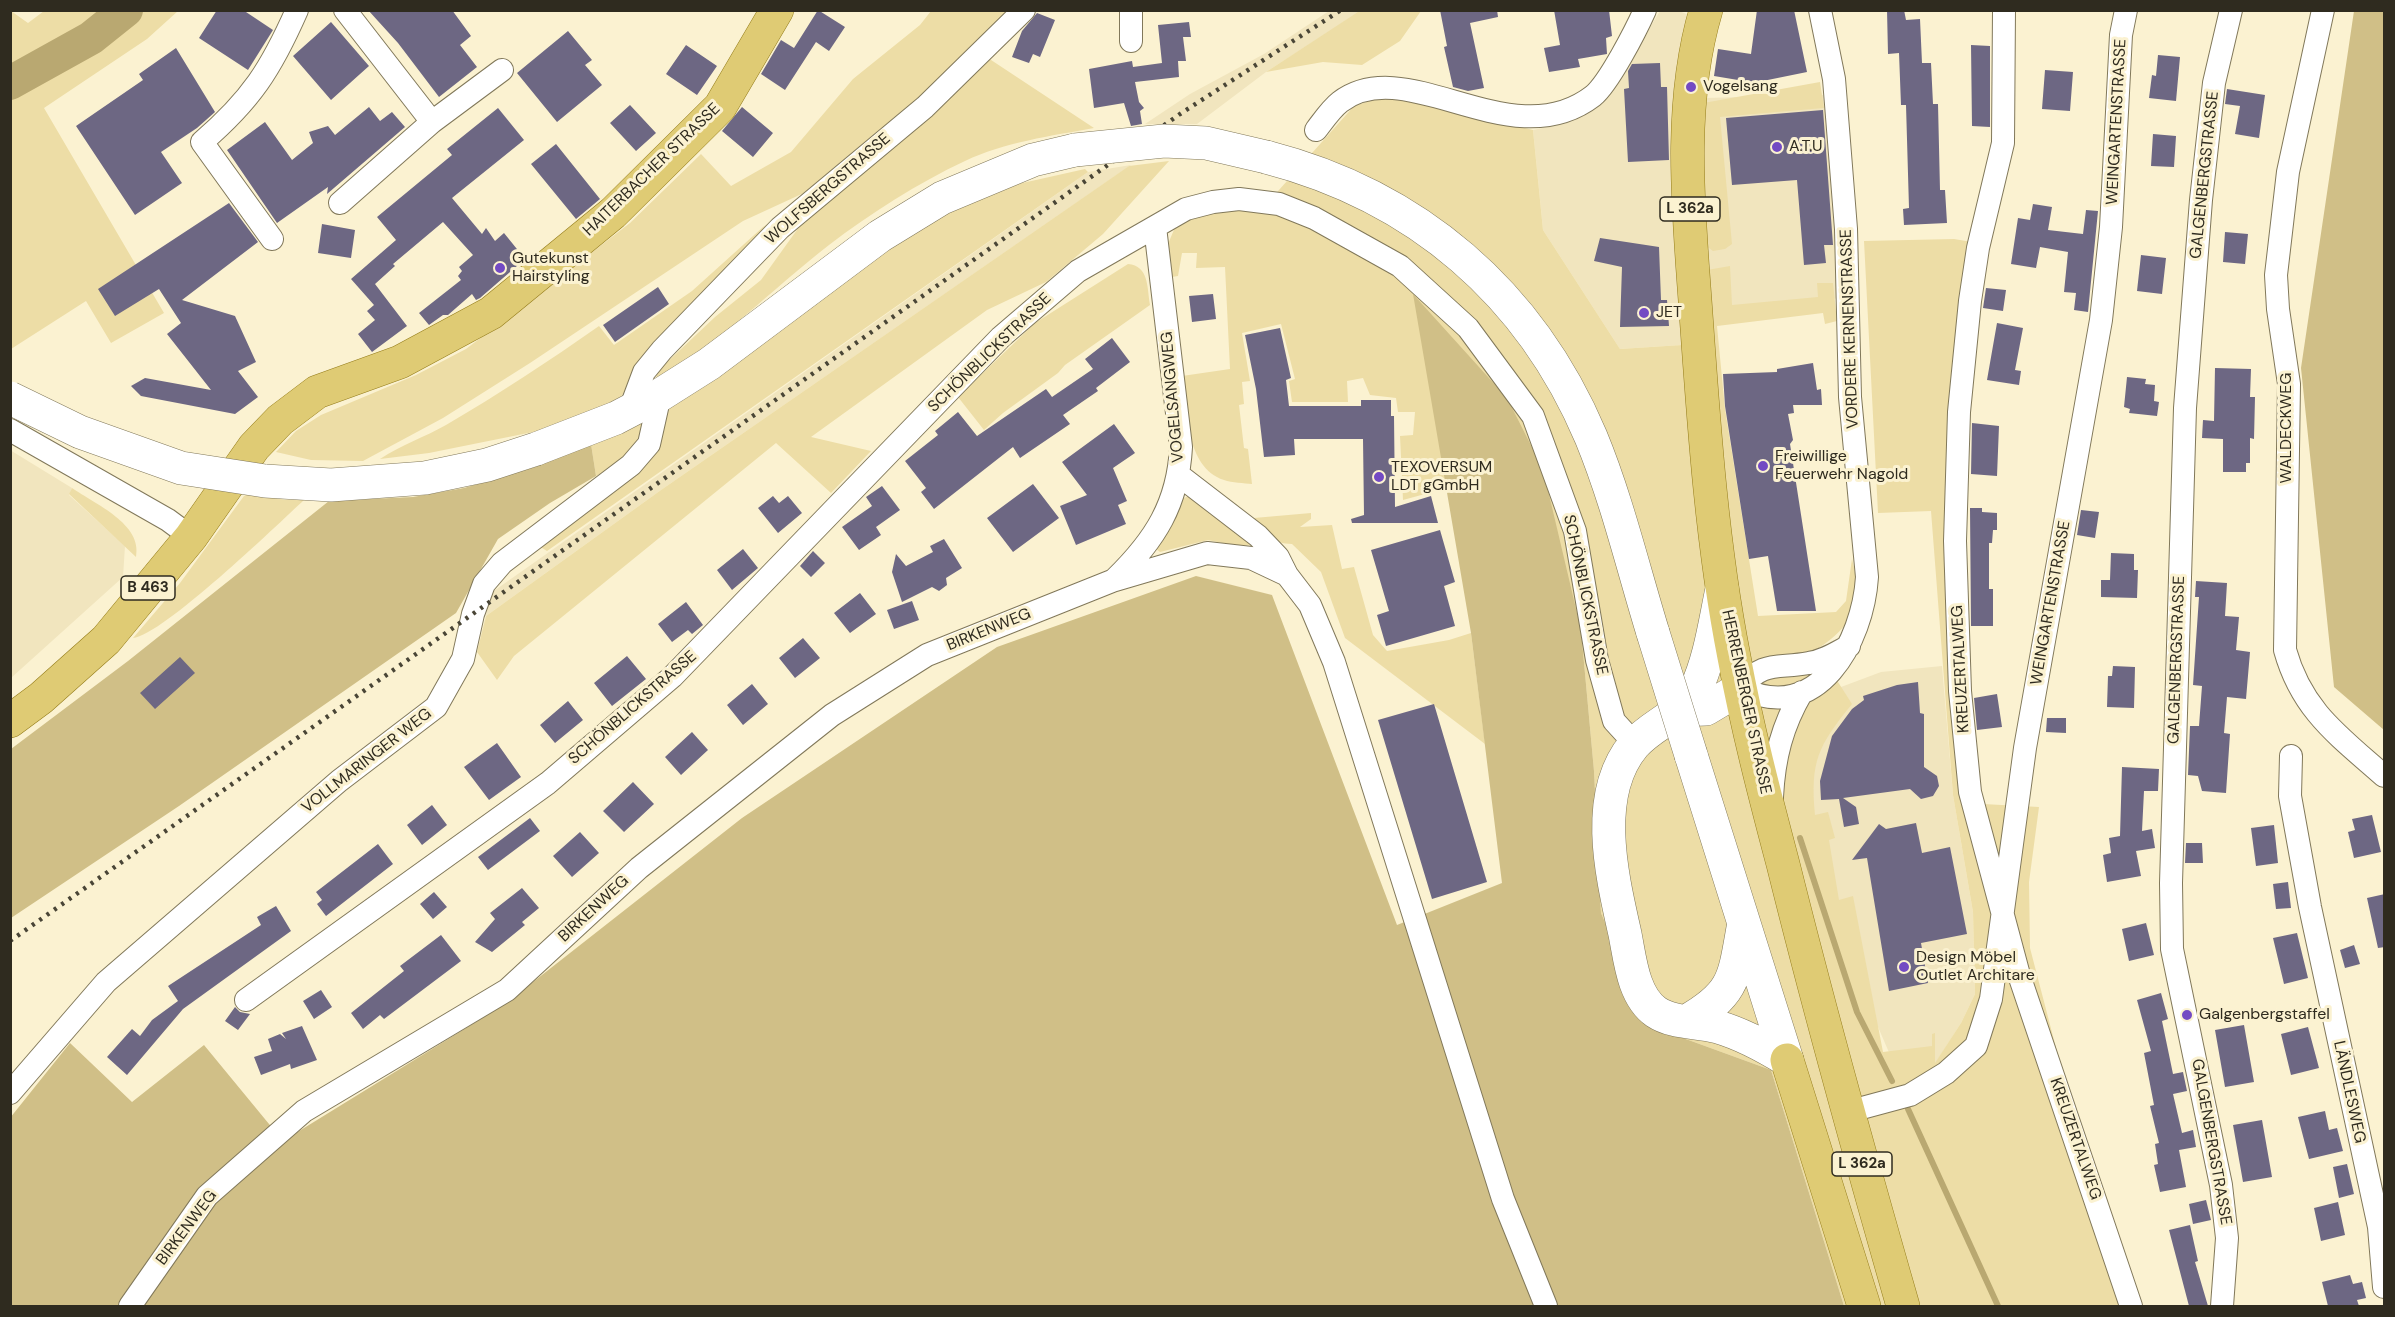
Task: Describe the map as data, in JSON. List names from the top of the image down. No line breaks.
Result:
{"streets":{"main road":["HAITERBACHER STRASSE","L 362a","B 463","HERRENBERGER STRASSE"],"street":["WEINGARTENSTRASSE","GALGENBERGSTRASSE","WOLFSBERGSTRASSE","VORDERE KERNENSTRASSE","SCHÖNBLICKSTRASSE","VOGELSANGWEG","WALDECKWEG","BIRKENWEG","KREUZERTALWEG","VOLLMARINGER WEG","LÄNDLESWEG"]},"crossings":[["WEINGARTENSTRASSE","KREUZERTALWEG"],["WEINGARTENSTRASSE","HERRENBERGER STRASSE"],["WOLFSBERGSTRASSE","VOLLMARINGER WEG"],["VORDERE KERNENSTRASSE","HERRENBERGER STRASSE"],["SCHÖNBLICKSTRASSE","VOGELSANGWEG"],["VOGELSANGWEG","BIRKENWEG"]],"places":["Vogelsang","A.T.U","Gutekunst Hairstyling","JET","Freiwillige Feuerwehr Nagold","TEXOVERSUM LDT gGmbH","Design Möbel Outlet Architare","Galgenbergstaffel"]}
